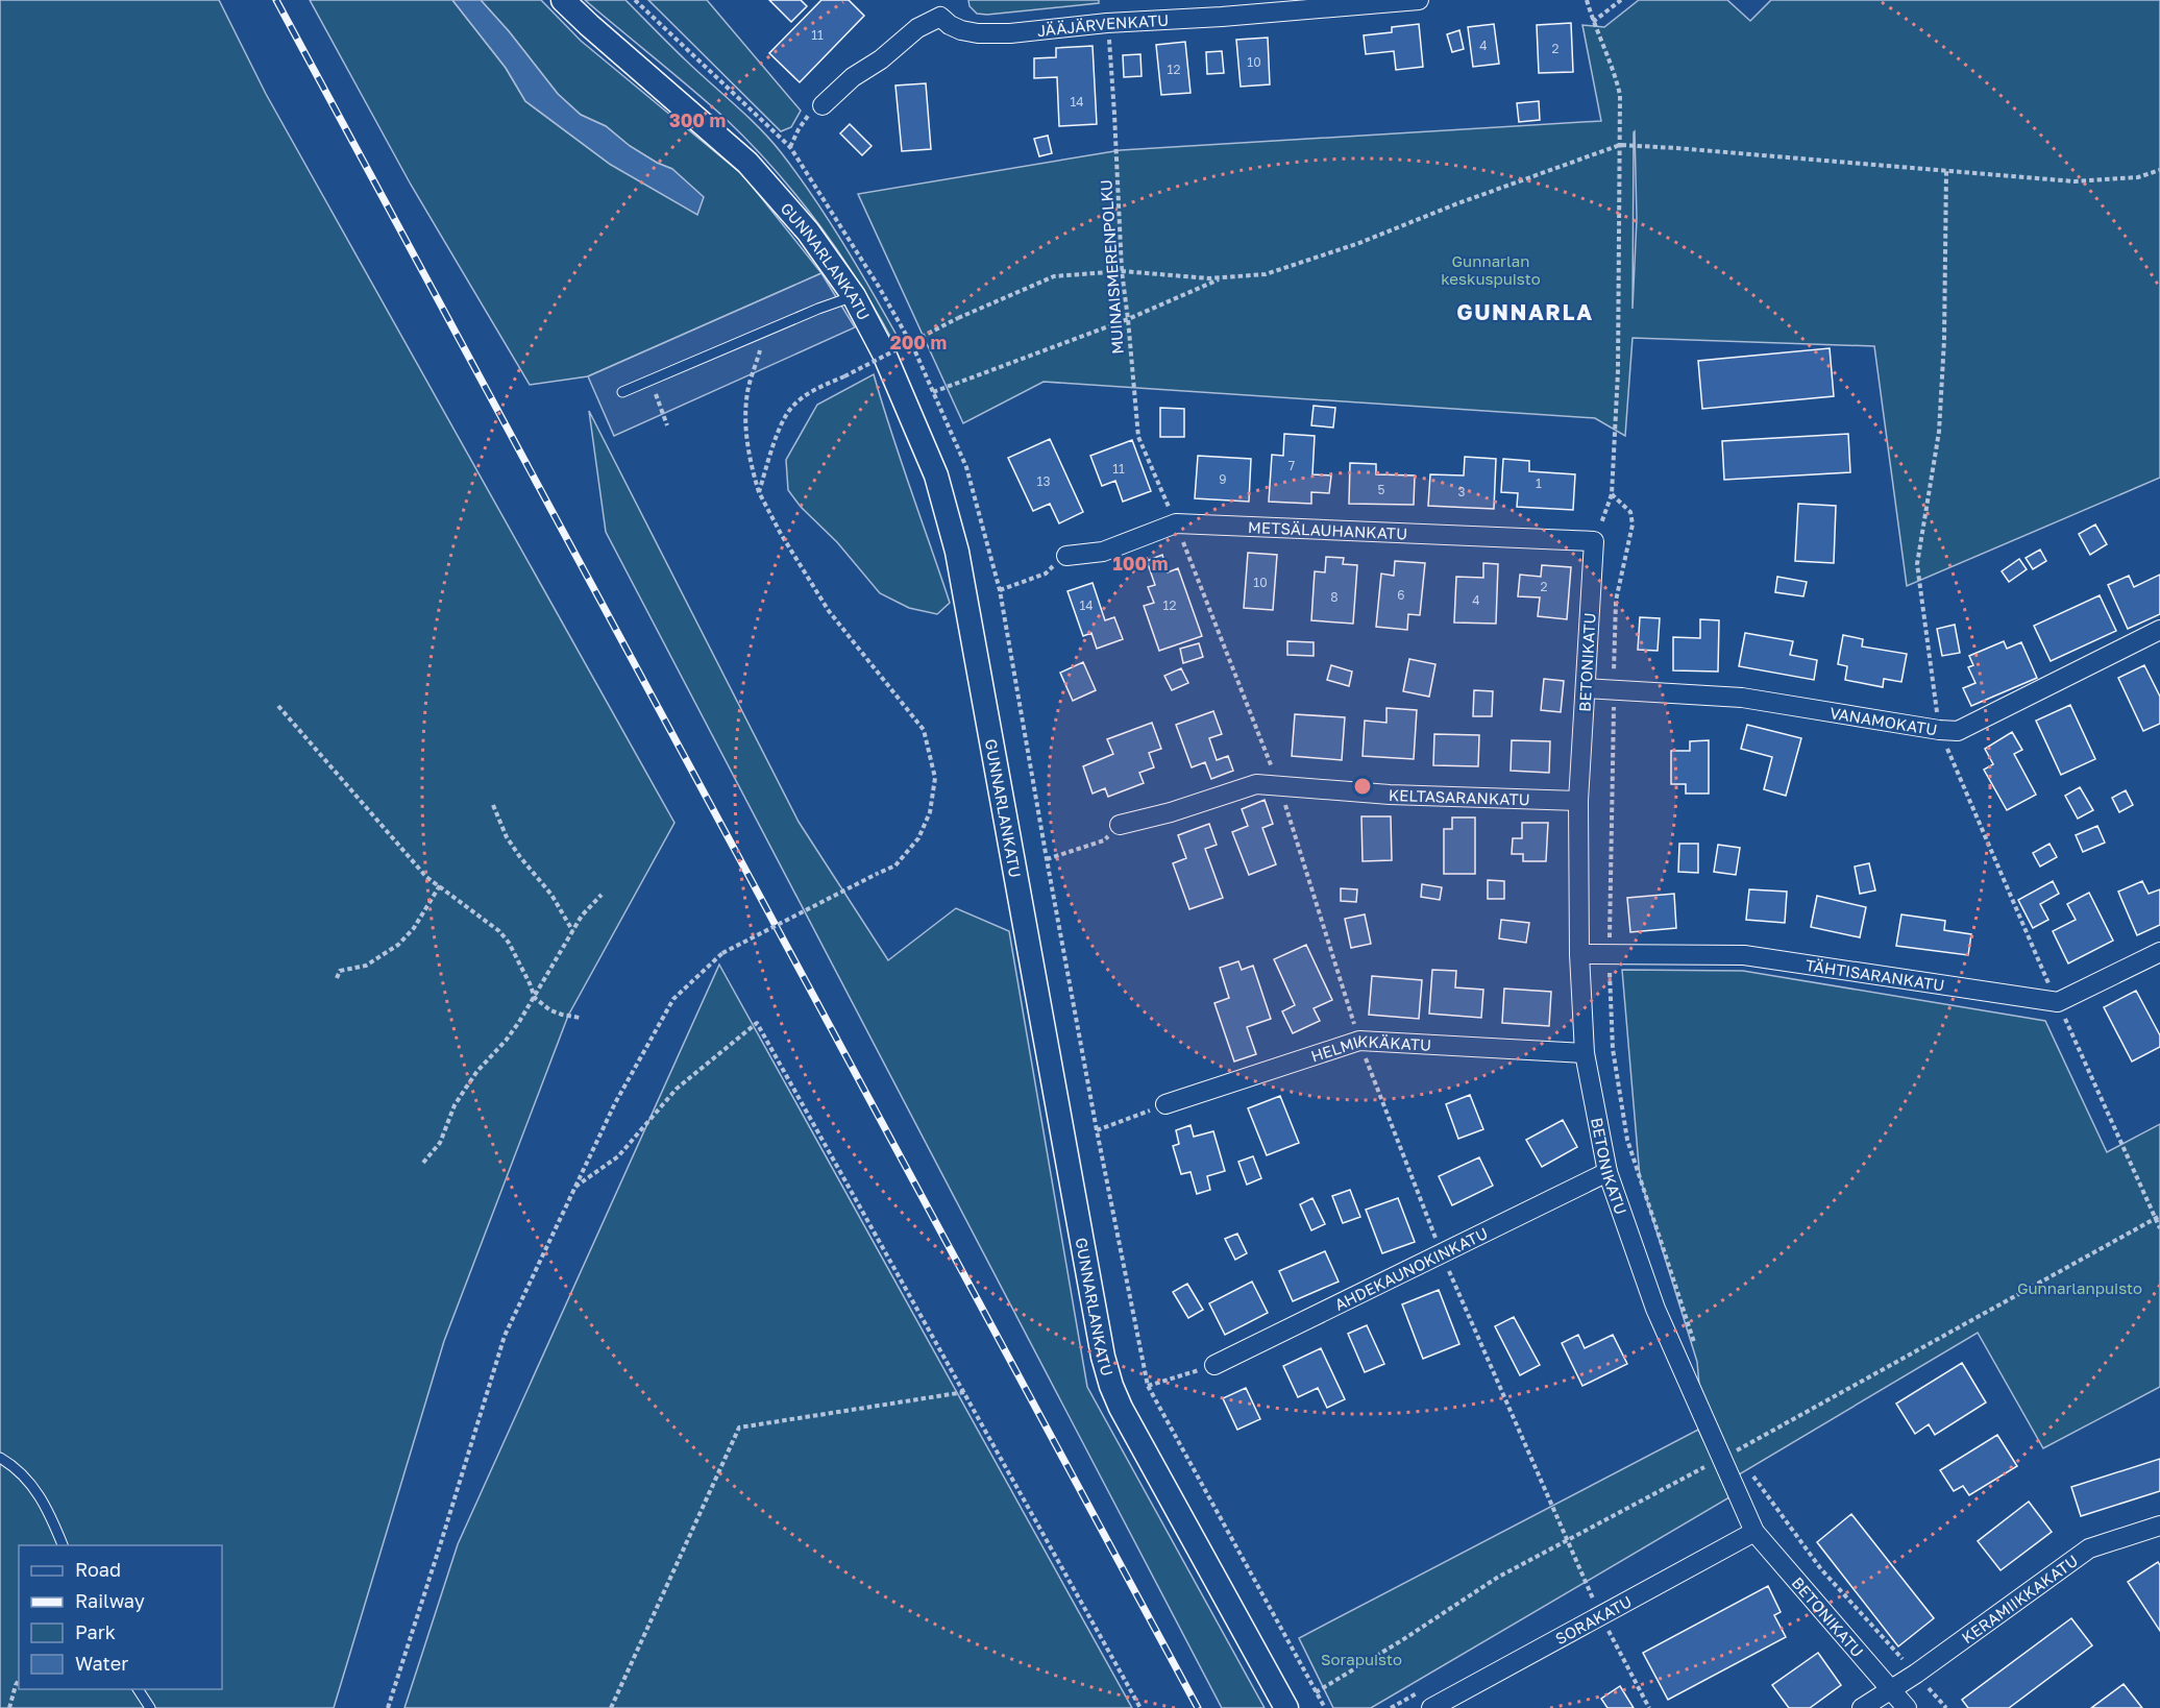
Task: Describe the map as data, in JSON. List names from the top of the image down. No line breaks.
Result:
{"streets":{"street":["JÄÄJÄRVENKATU","GUNNARLANKATU","METSÄLAUHANKATU","BETONIKATU","VANAMOKATU","KELTASARANKATU","TÄHTISARANKATU","HELMIKKÄKATU","AHDEKAUNOKINKATU","KERAMIIKKAKATU","SORAKATU"],"path":["MUINAISMERENPOLKU"]},"crossings":[["JÄÄJÄRVENKATU","MUINAISMERENPOLKU"],["MUINAISMERENPOLKU","METSÄLAUHANKATU"],["MUINAISMERENPOLKU","KELTASARANKATU"],["MUINAISMERENPOLKU","HELMIKKÄKATU"],["MUINAISMERENPOLKU","AHDEKAUNOKINKATU"],["MUINAISMERENPOLKU","SORAKATU"],["METSÄLAUHANKATU","BETONIKATU"],["BETONIKATU","VANAMOKATU"],["BETONIKATU","KELTASARANKATU"],["BETONIKATU","TÄHTISARANKATU"],["BETONIKATU","HELMIKKÄKATU"],["BETONIKATU","AHDEKAUNOKINKATU"],["BETONIKATU","KERAMIIKKAKATU"],["BETONIKATU","SORAKATU"]],"districts":["GUNNARLA"],"parks":["Gunnarlan keskuspuisto","Gunnarlanpuisto","Sorapuisto"],"house_numbers":["11","4","2","10","12","14","7","11","9","13","1","5","3","10","2","6","8","4","14","12"],"legend":["Road","Railway","Park","Water"],"rings":["300 m","200 m","100 m"]}
